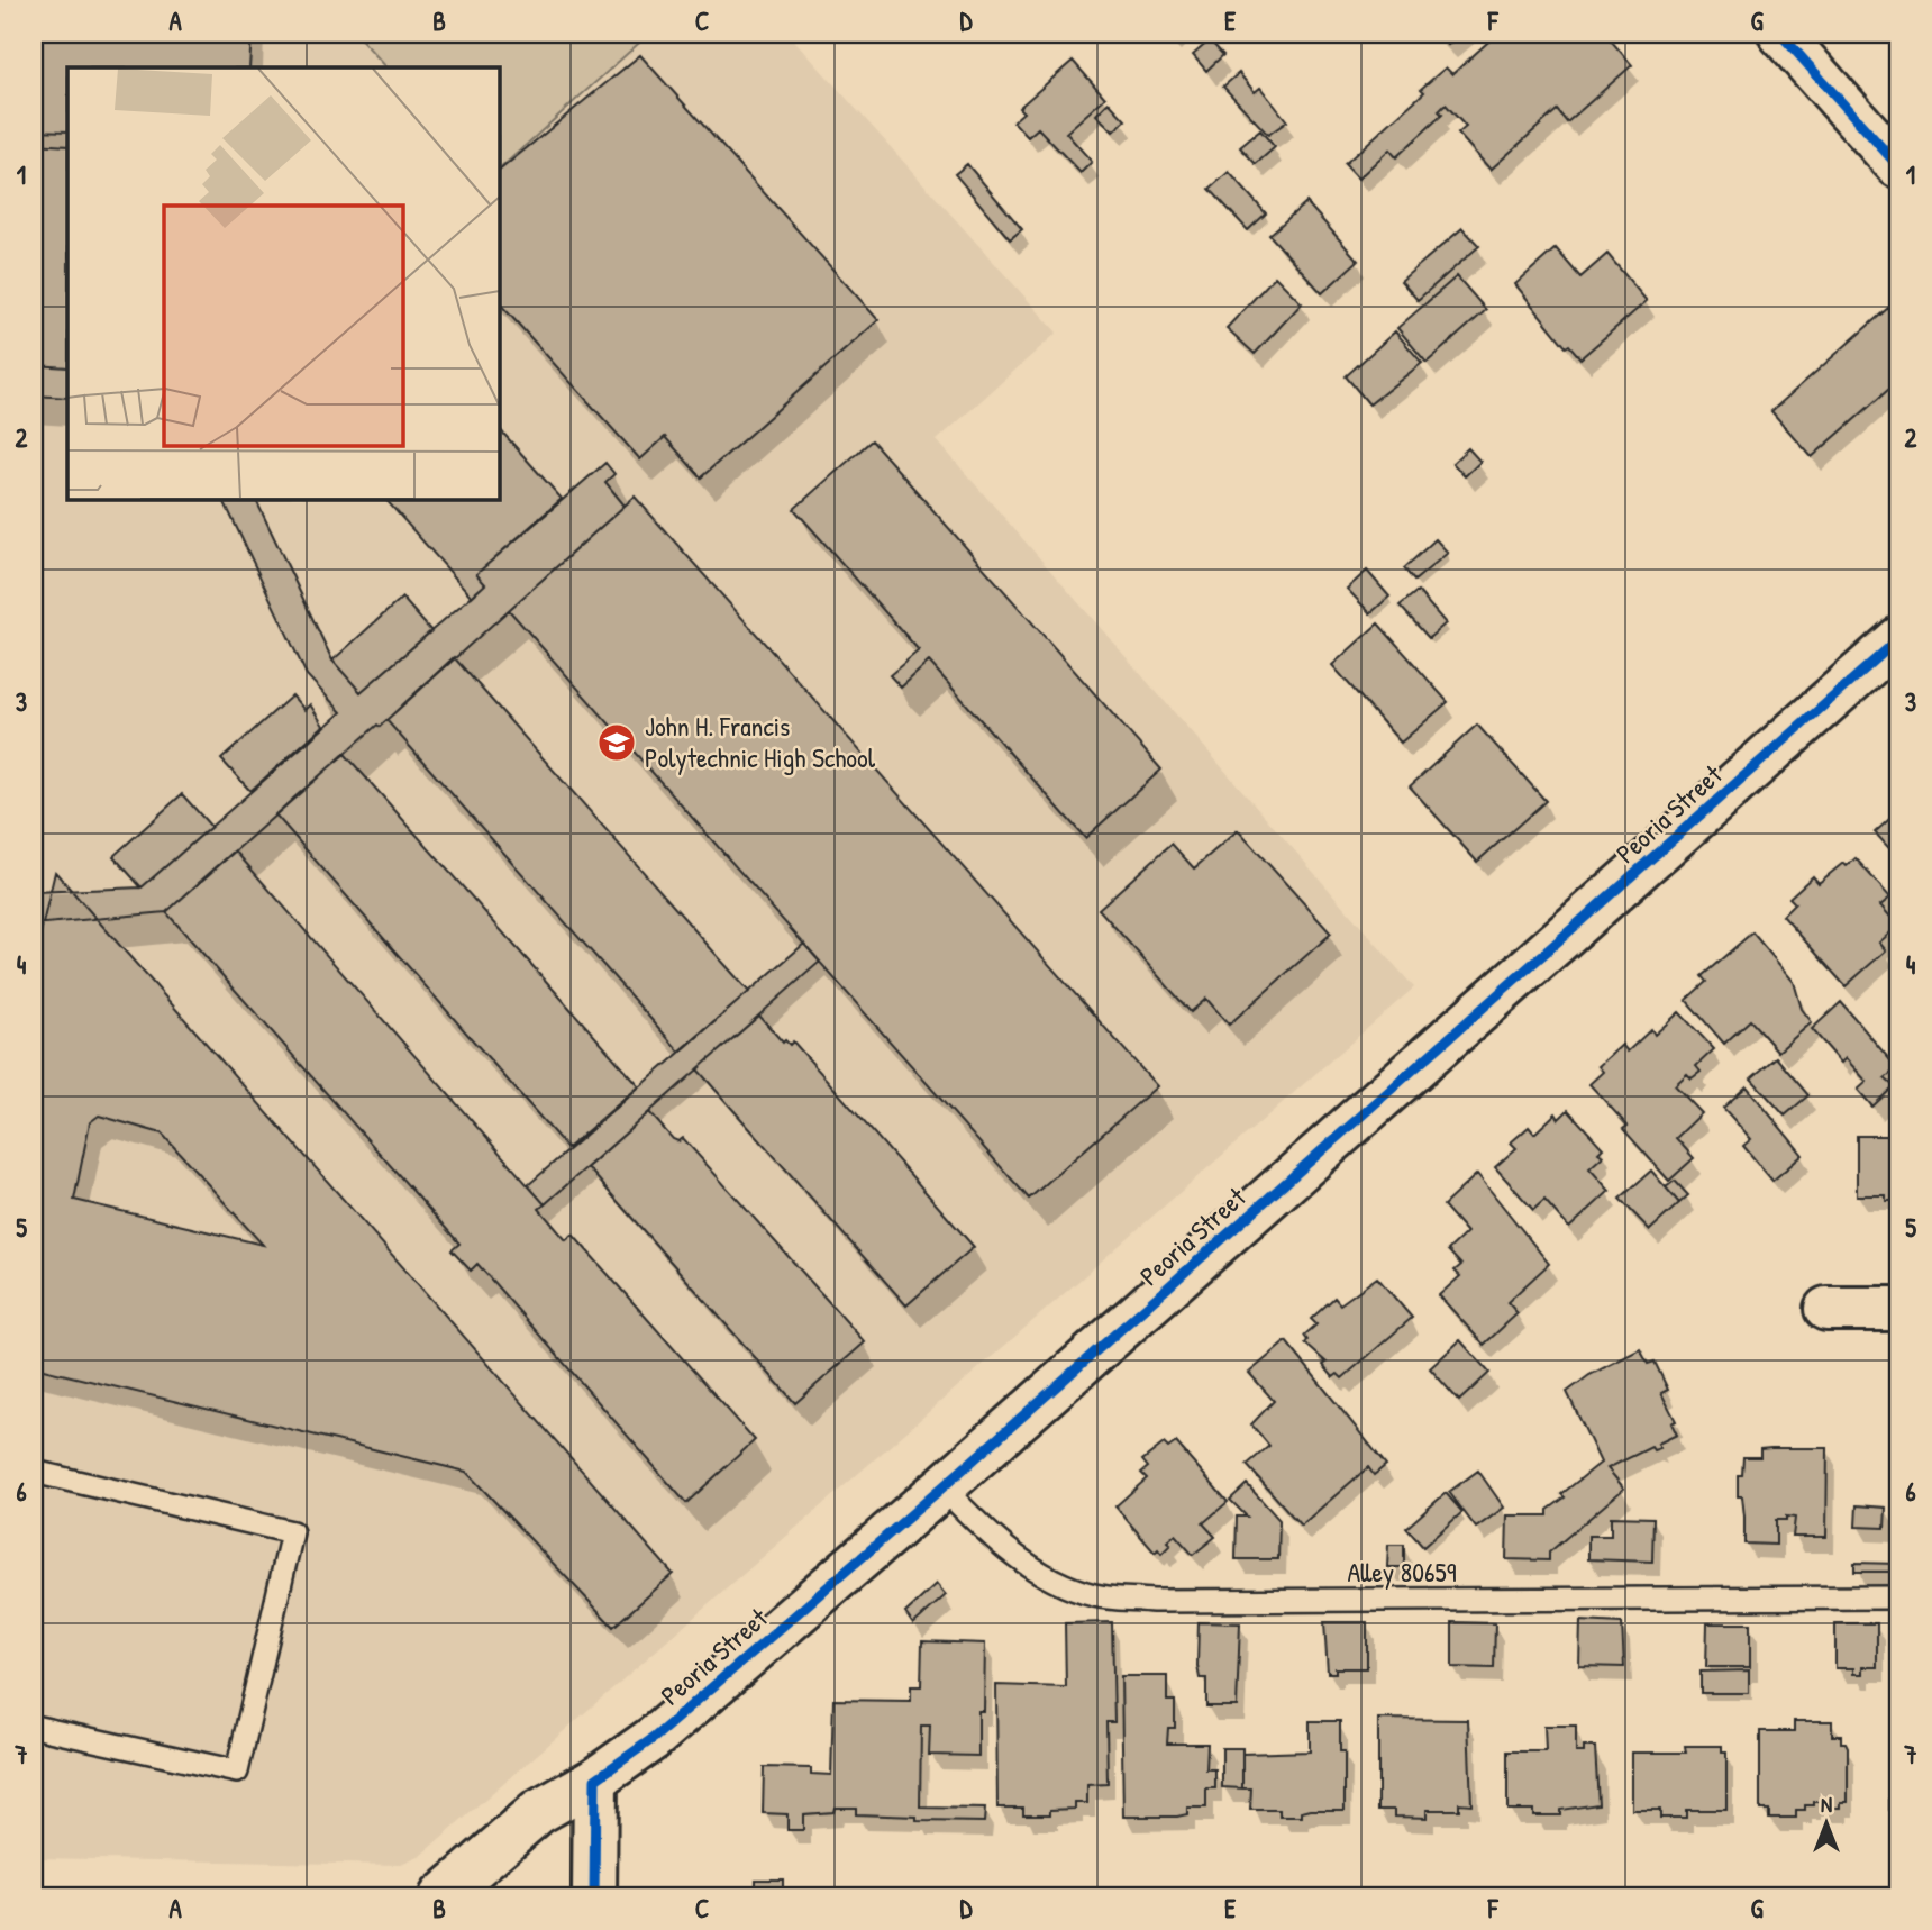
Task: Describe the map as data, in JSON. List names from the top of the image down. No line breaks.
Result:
{"streets":{"street":["Peoria Street"],"lane":["Alley 80659"]},"crossings":[["Peoria Street","Alley 80659"]],"places":{"school or university":["John H. Francis Polytechnic High School"]},"north":"top","grid":{"columns":["A","B","C","D","E","F","G"],"rows":["1","2","3","4","5","6","7"]}}
